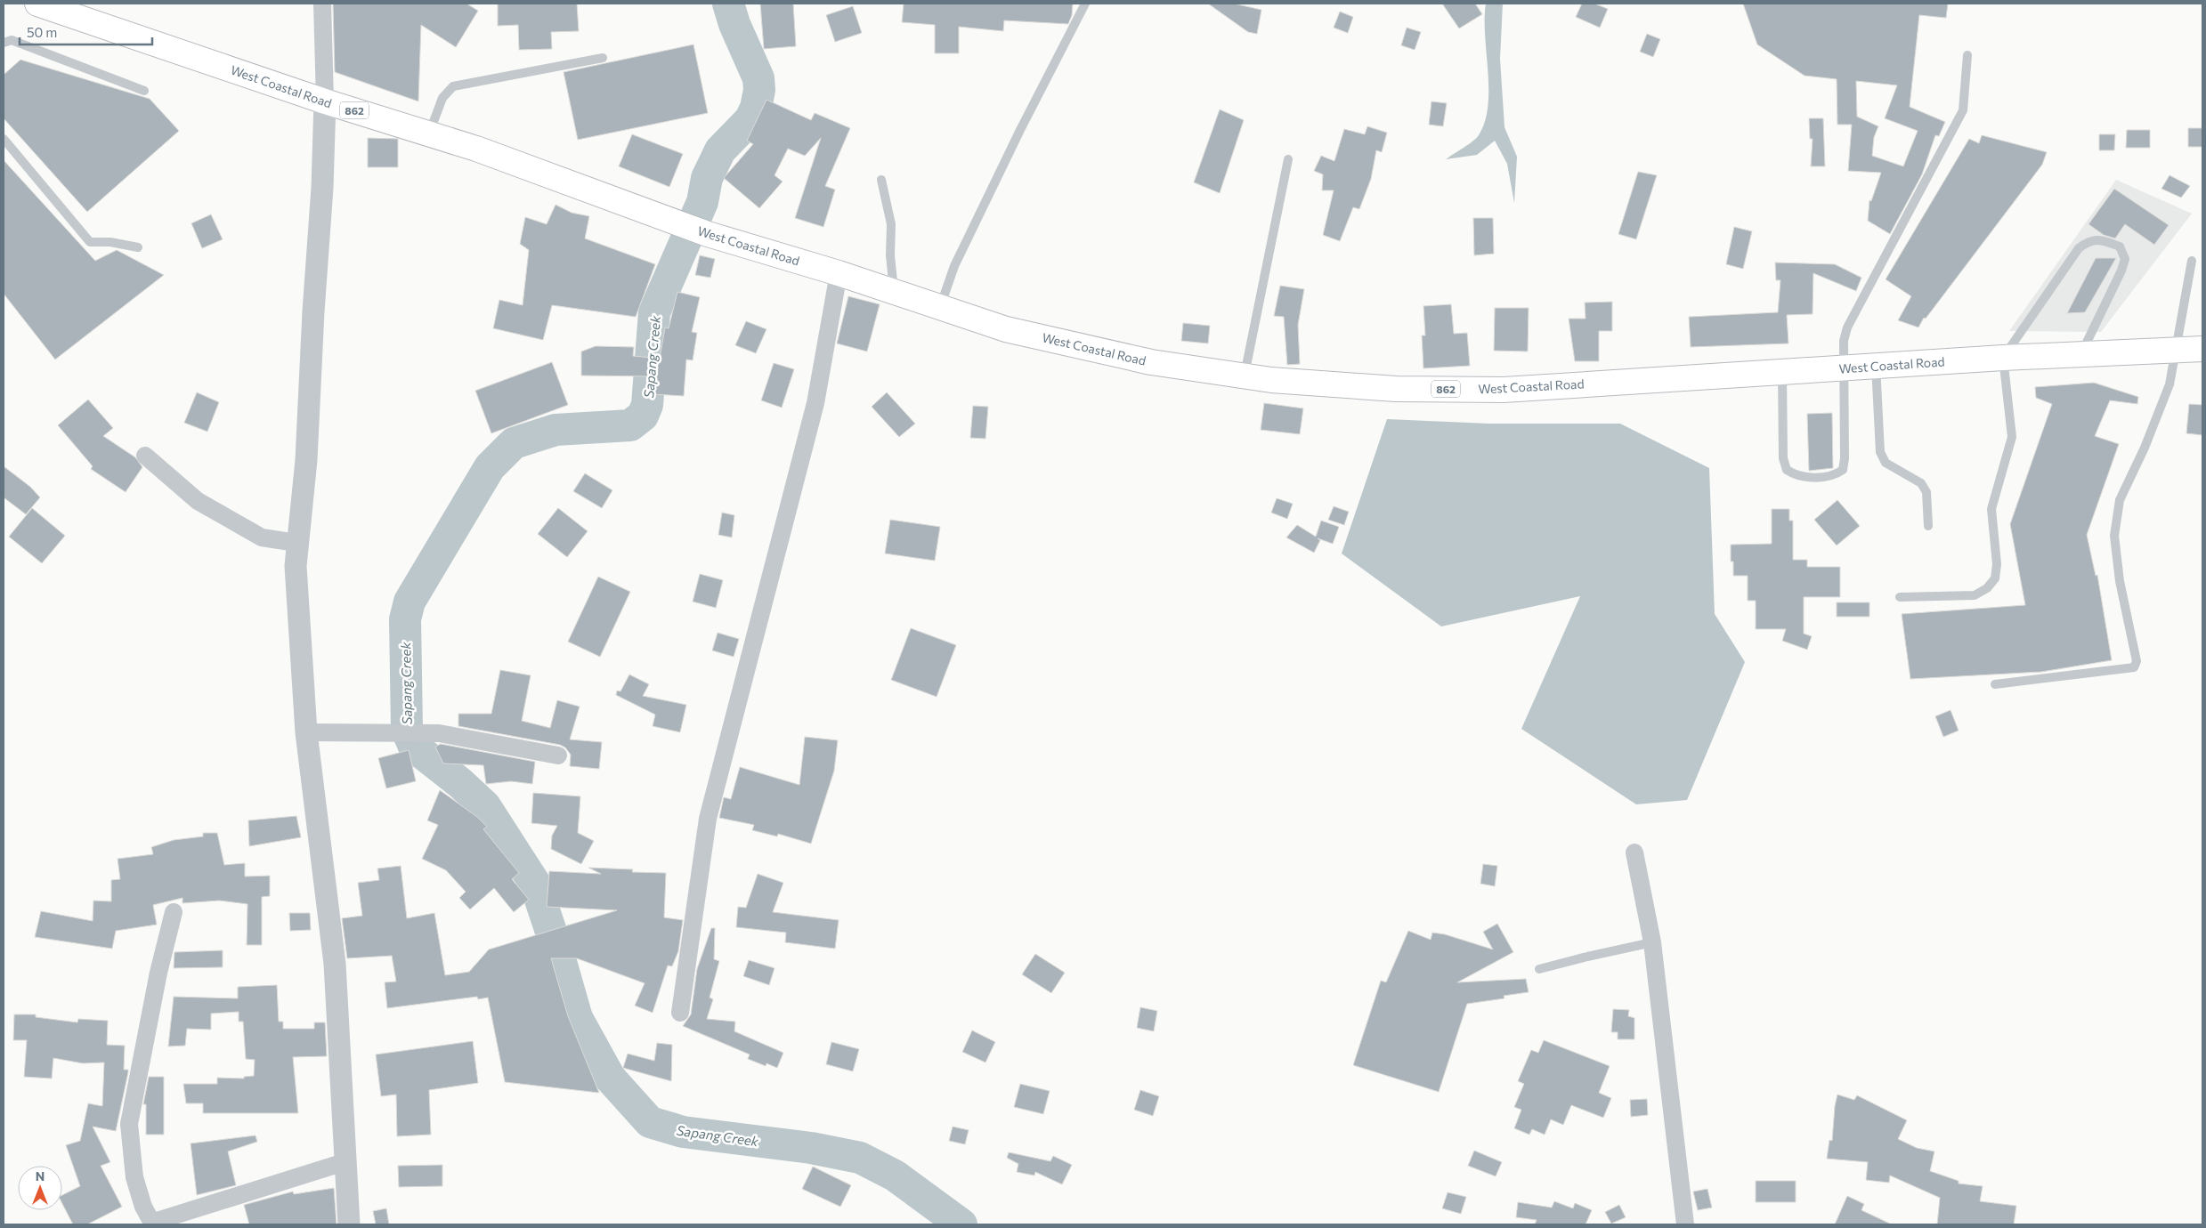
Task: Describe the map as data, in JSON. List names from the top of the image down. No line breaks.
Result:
{"streets":{"main road":["West Coastal Road","862"]},"water":["Sapang Creek"],"scale_bar":"50 m","north":"top"}
